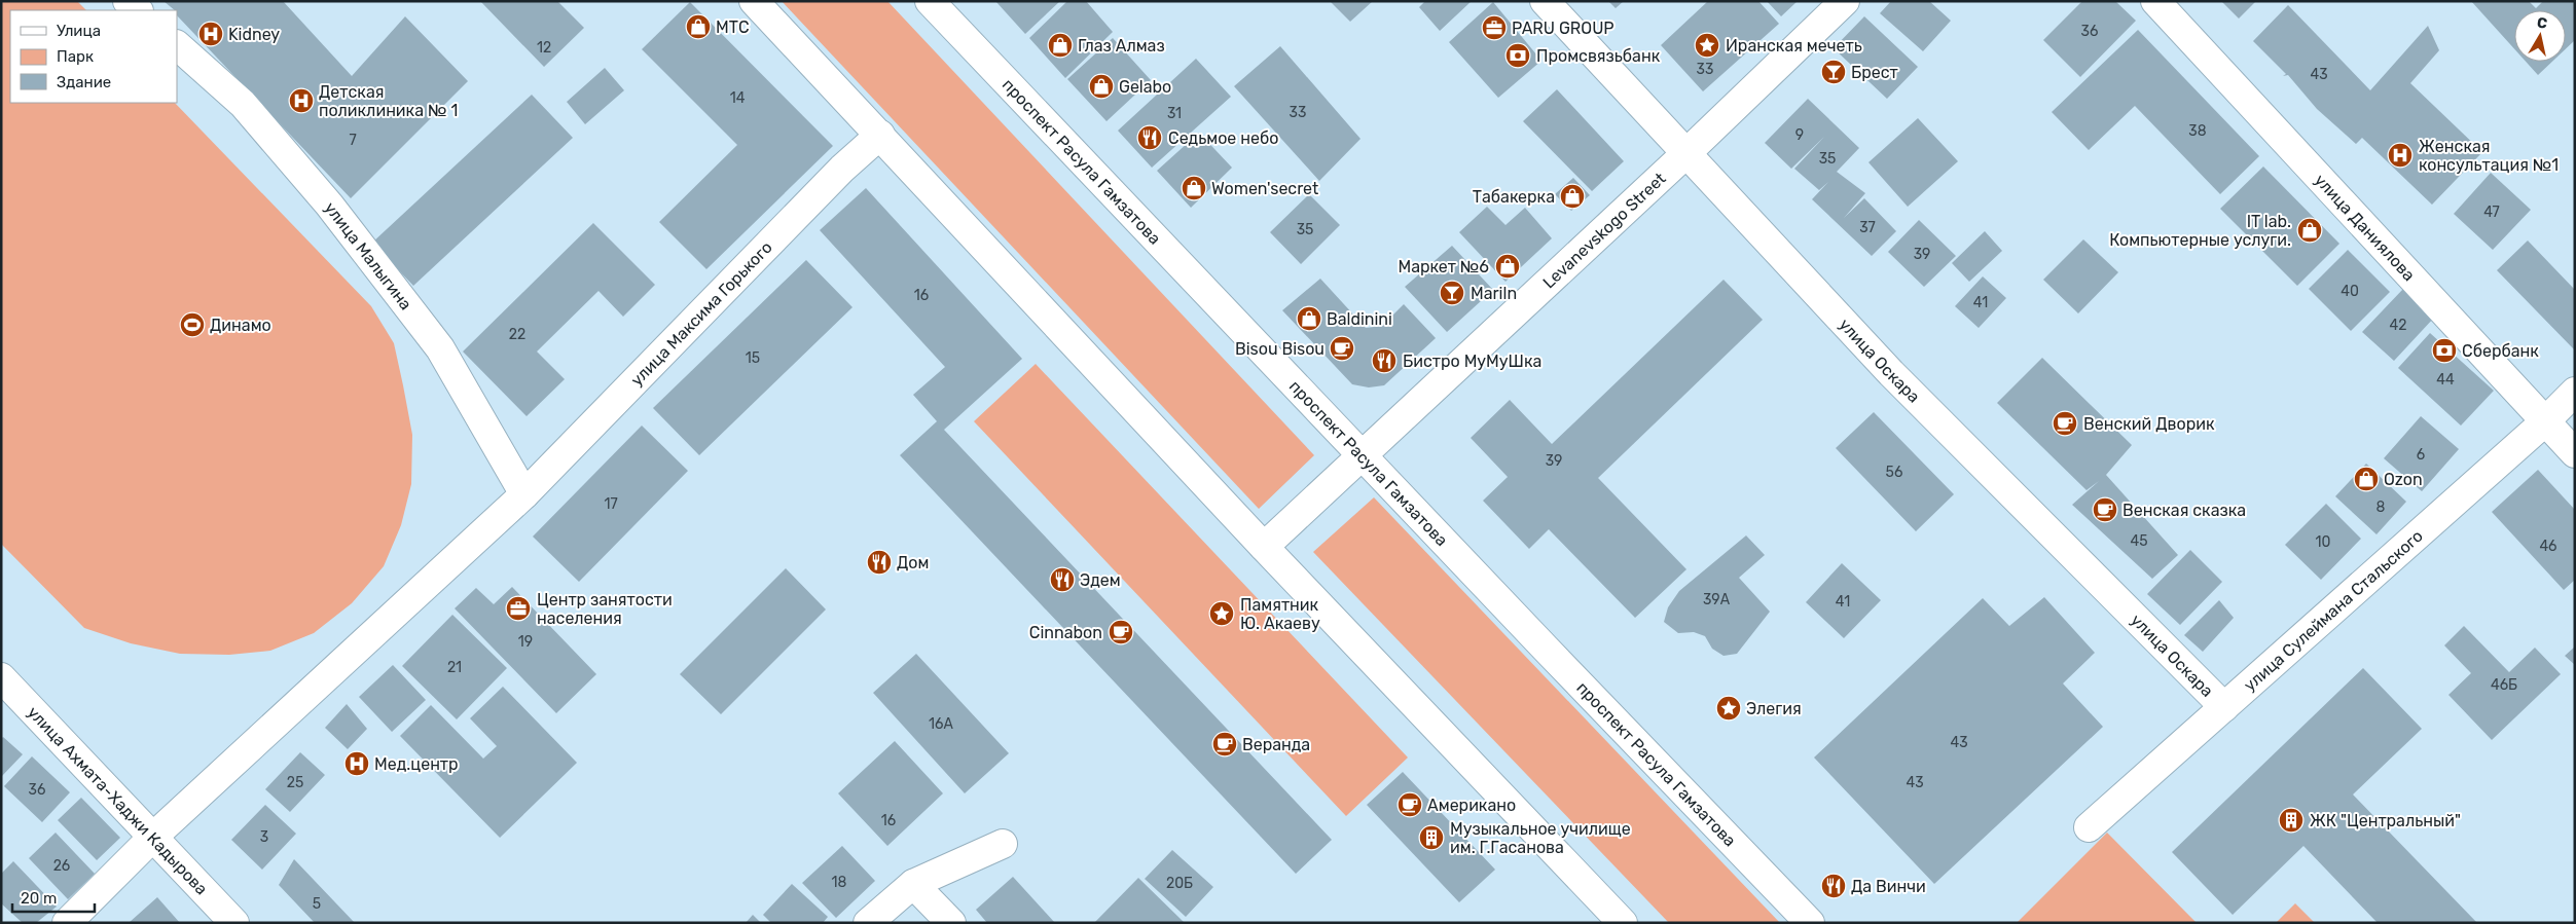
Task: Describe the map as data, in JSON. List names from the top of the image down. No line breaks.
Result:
{"streets":{"street":["проспект Расула Гамзатова","улица Даниялова","Levanevskogo Street","улица Малыгина","улица Максима Горького","улица Оскара","улица Сулеймана Стальского","улица Ахмата-Хаджи Кадырова"]},"crossings":[["проспект Расула Гамзатова","Levanevskogo Street"],["улица Даниялова","улица Сулеймана Стальского"],["Levanevskogo Street","улица Оскара"],["улица Малыгина","улица Максима Горького"],["улица Максима Горького","улица Ахмата-Хаджи Кадырова"],["улица Оскара","улица Сулеймана Стальского"]],"places":{"shop":["МТС","Глаз Алмаз","Gelabo","Women'secret","Табакерка","IT lab. Компьютерные услуги.","Маркет №6","Baldinini","Ozon"],"office":["PARU GROUP","Центр занятости населения"],"hospital":["Kidney","Детская поликлиника № 1","Женская консультация №1","Мед.центр"],"place":["Иранская мечеть","Памятник Ю. Акаеву","Элегия"],"bank":["Промсвязьбанк","Сбербанк"],"bar":["Брест","Mariln"],"restaurant":["Cедьмое небо","Бистро МуМуШка","Дом","Эдем","Да Винчи"],"sports":["Динамо"],"cafe":["Bisou Bisou","Венский Дворик","Венская сказка","Cinnabon","Веранда","Американо"],"building":["ЖК \"Центральный\"","Музыкальное училище им. Г.Гасанова"]},"house_numbers":["36","12","33","43","14","33","31","38","9","7","35","47","37","35","39","40","16","41","42","22","15","44","6","39","56","17","8","45","10","46","39А","41","19","21","46Б","16А","43","25","43","36","16","3","26","18","20Б","5"],"legend":["Улица","Парк","Здание"],"scale_bar":"20 m","north":"top"}
